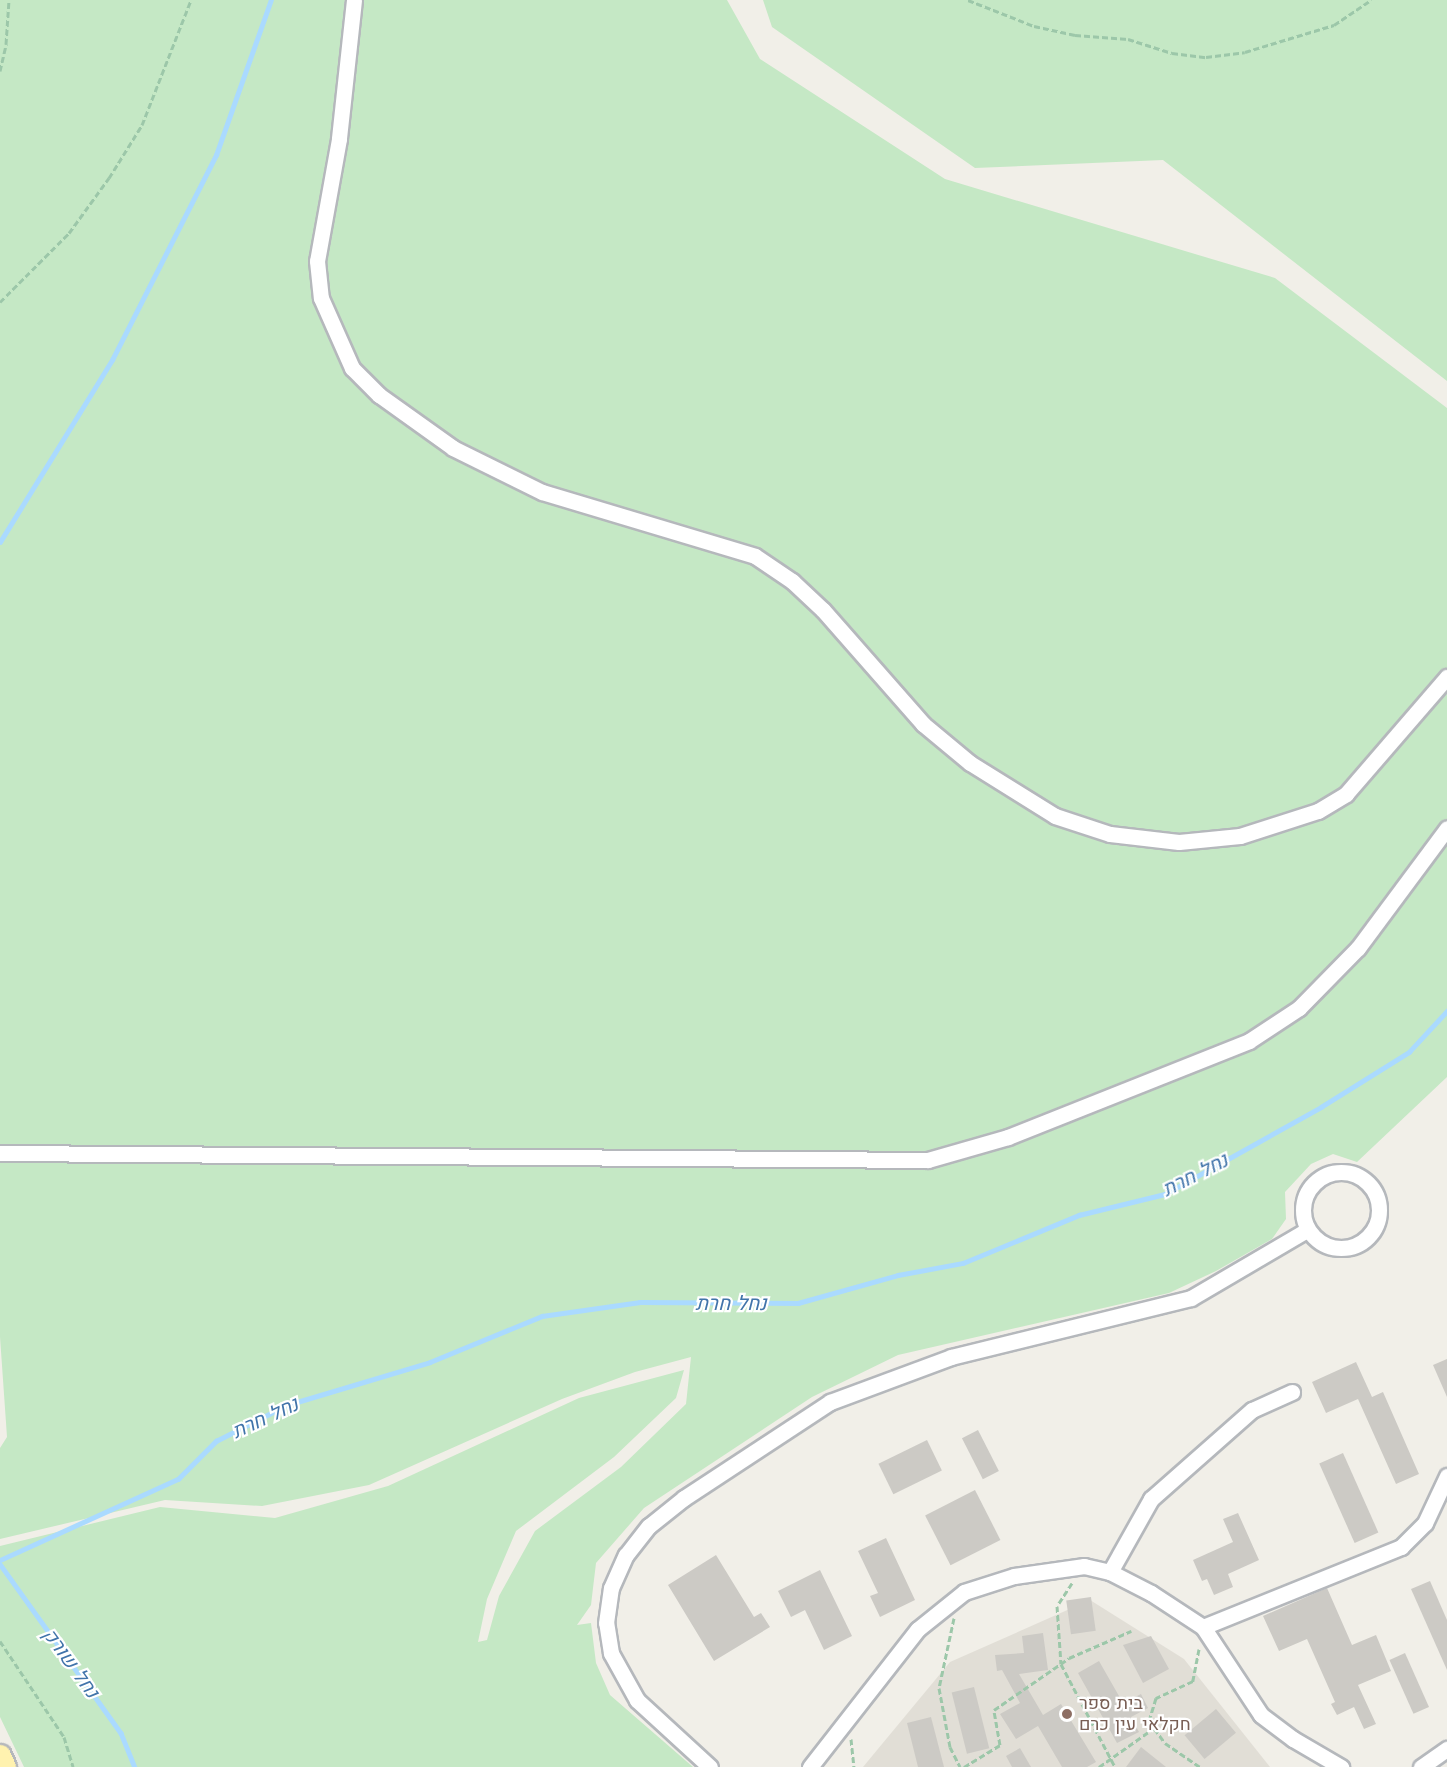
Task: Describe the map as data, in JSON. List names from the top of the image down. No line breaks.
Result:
{"water":["נחל חרת","נחל שורק"],"places":["בית ספר חקלאי עין כרם"]}
